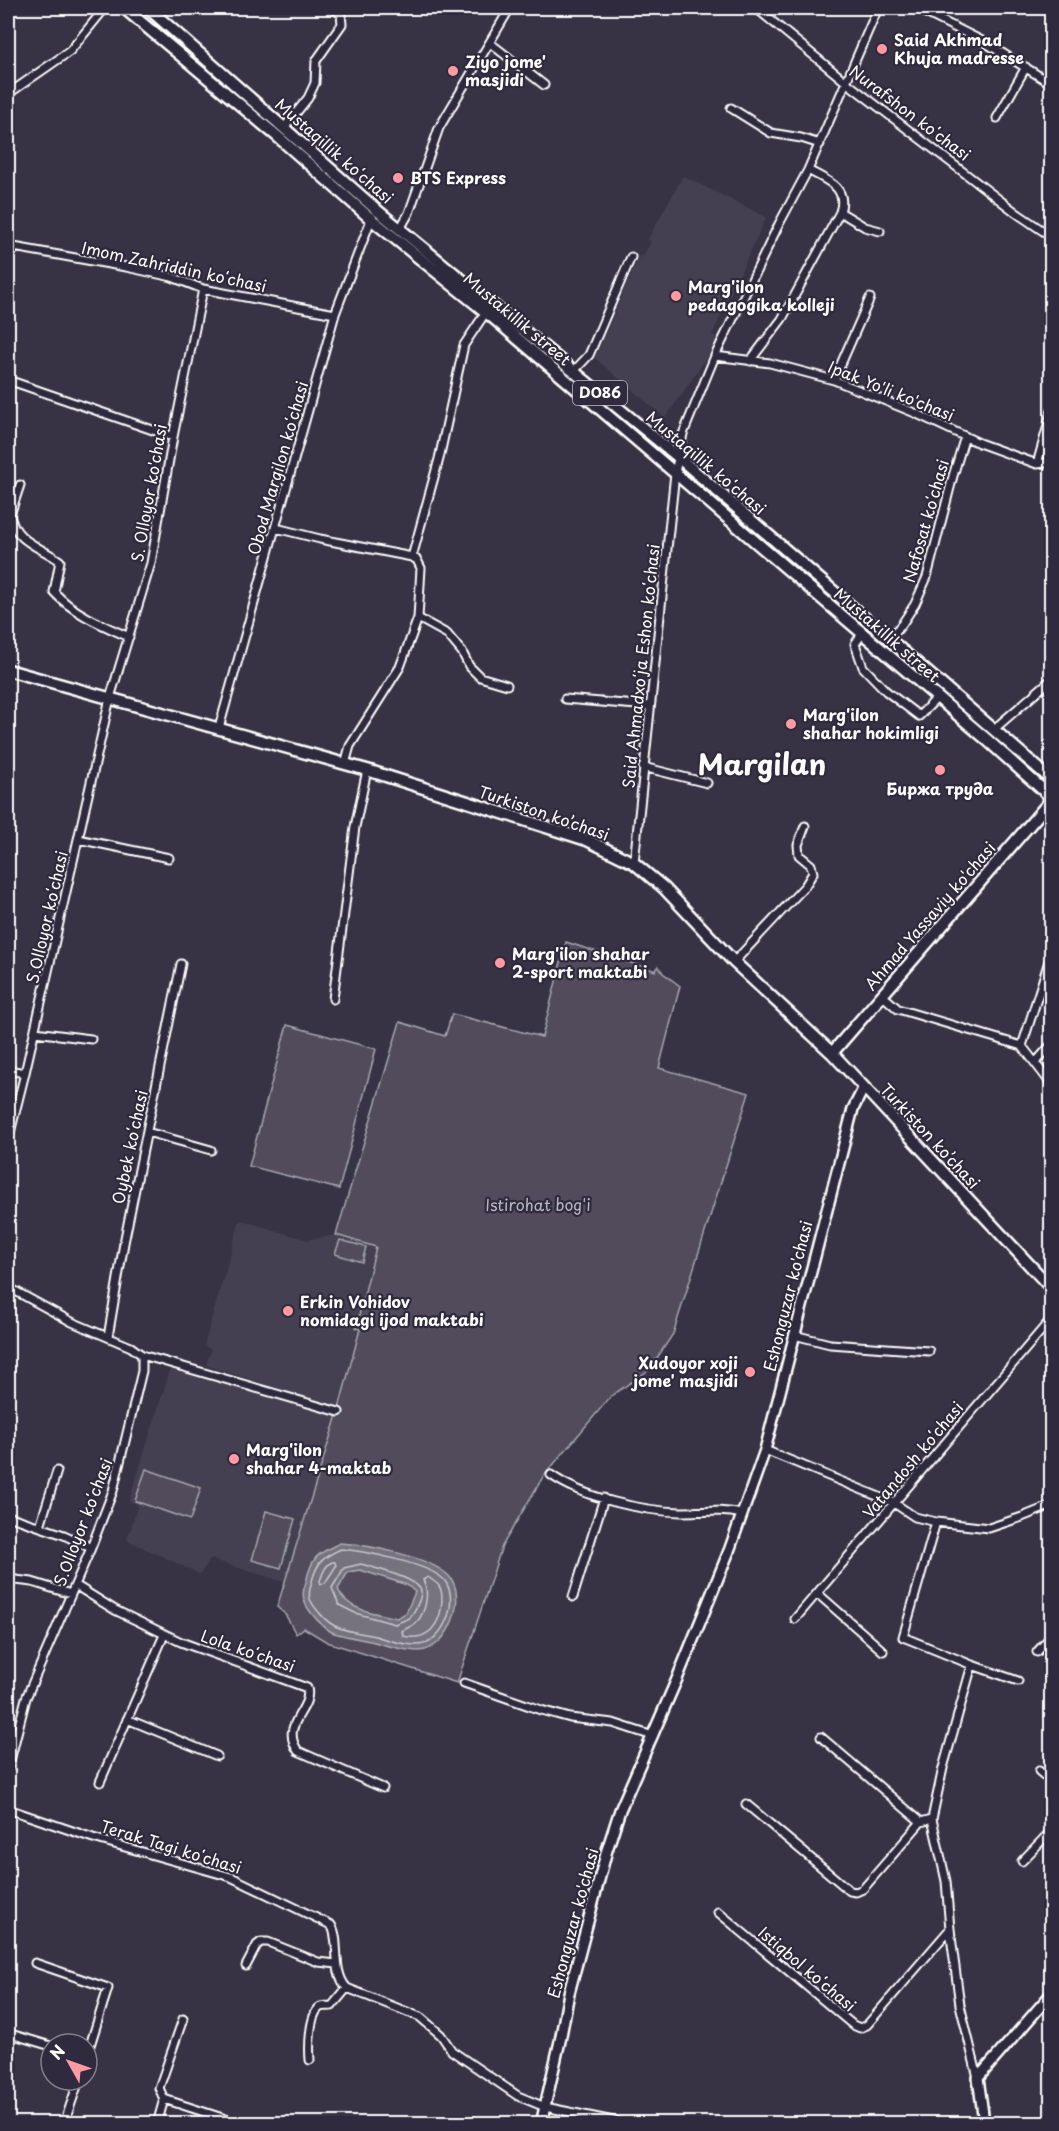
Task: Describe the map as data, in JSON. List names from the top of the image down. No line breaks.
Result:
{"streets":{"main road":["Mustaqillik koʻchasi","Mustakillik street","D086","Turkiston ko’chasi","Ahmad Yassaviy ko'chasi"],"street":["Nurafshon koʻchasi","Imom Zahriddin koʻchasi","Ipak Yo'li ko'chasi","Obod Margilon koʻchasi","S. Olloyor ko'chasi","Nafosat koʻchasi","Said Ahmadxoʻja Eshon koʻchasi","S.Olloyor koʻchasi","Oybek koʻchasi","Eshonguzar ko'chasi","Vatandosh koʻchasi","Lola koʻchasi","Terak Tagi koʻchasi","Istiqbol koʻchasi"]},"crossings":[["Nurafshon koʻchasi","Said Ahmadxoʻja Eshon koʻchasi"],["Mustaqillik koʻchasi","Mustakillik street"],["Mustaqillik koʻchasi","Obod Margilon koʻchasi"],["Mustaqillik koʻchasi","Nafosat koʻchasi"],["Mustaqillik koʻchasi","Said Ahmadxoʻja Eshon koʻchasi"],["Imom Zahriddin koʻchasi","Obod Margilon koʻchasi"],["Imom Zahriddin koʻchasi","S. Olloyor ko'chasi"],["Mustakillik street","Obod Margilon koʻchasi"],["Mustakillik street","Said Ahmadxoʻja Eshon koʻchasi"],["Mustakillik street","Ahmad Yassaviy ko'chasi"],["Ipak Yo'li ko'chasi","Nafosat koʻchasi"],["Ipak Yo'li ko'chasi","Said Ahmadxoʻja Eshon koʻchasi"],["Obod Margilon koʻchasi","Turkiston ko’chasi"],["S. Olloyor ko'chasi","Turkiston ko’chasi"],["S. Olloyor ko'chasi","S.Olloyor koʻchasi"],["Said Ahmadxoʻja Eshon koʻchasi","Turkiston ko’chasi"],["Turkiston ko’chasi","Ahmad Yassaviy ko'chasi"],["Turkiston ko’chasi","S.Olloyor koʻchasi"],["Turkiston ko’chasi","Eshonguzar ko'chasi"],["S.Olloyor koʻchasi","Lola koʻchasi"]],"districts":["Margilan"],"parks":["Istirohat bog'i"],"places":["Said Akhmad Khuja madresse","Ziyo jome' masjidi","BTS Express","Marg'ilon pedagogika kolleji","Marg'ilon shahar hokimligi","Биржа труда","Marg'ilon shahar 2-sport maktabi","Erkin Vohidov nomidagi ijod maktabi","Xudoyor xoji jome' masjidi","Marg'ilon shahar 4-maktab"],"north":"top left"}
